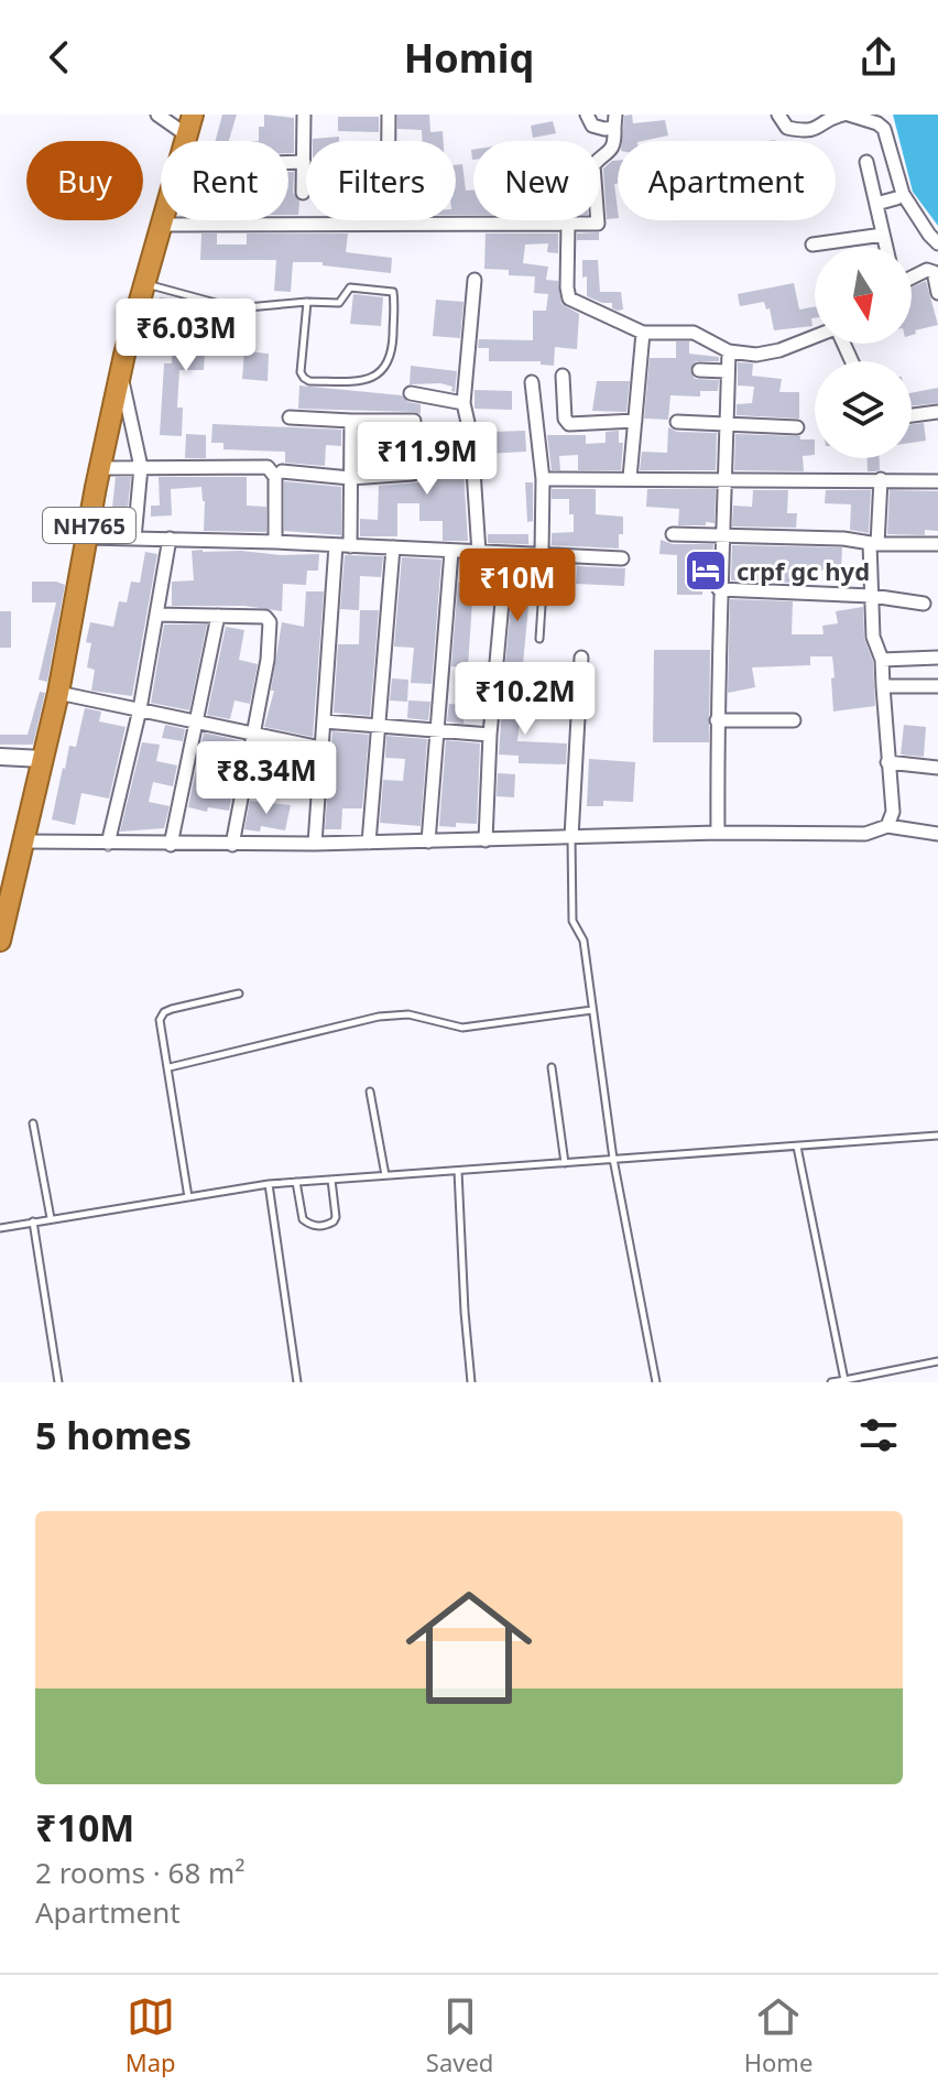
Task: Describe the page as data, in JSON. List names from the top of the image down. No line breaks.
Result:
{"streets":{"highway":["NH765"]},"places":{"hotel":["crpf gc hyd"]},"north":"bottom","page":{"header":"Homiq","chip":["Buy","Rent","Filters","New","Apartment"],"price":["₹6.03M","₹11.9M","₹10M","₹10.2M","₹8.34M"],"heading":"5 homes","list":[{"name":"₹10M","note":"2 rooms · 68 m² · Apartment"}],"tabs":["Map","Saved","Home"]}}
